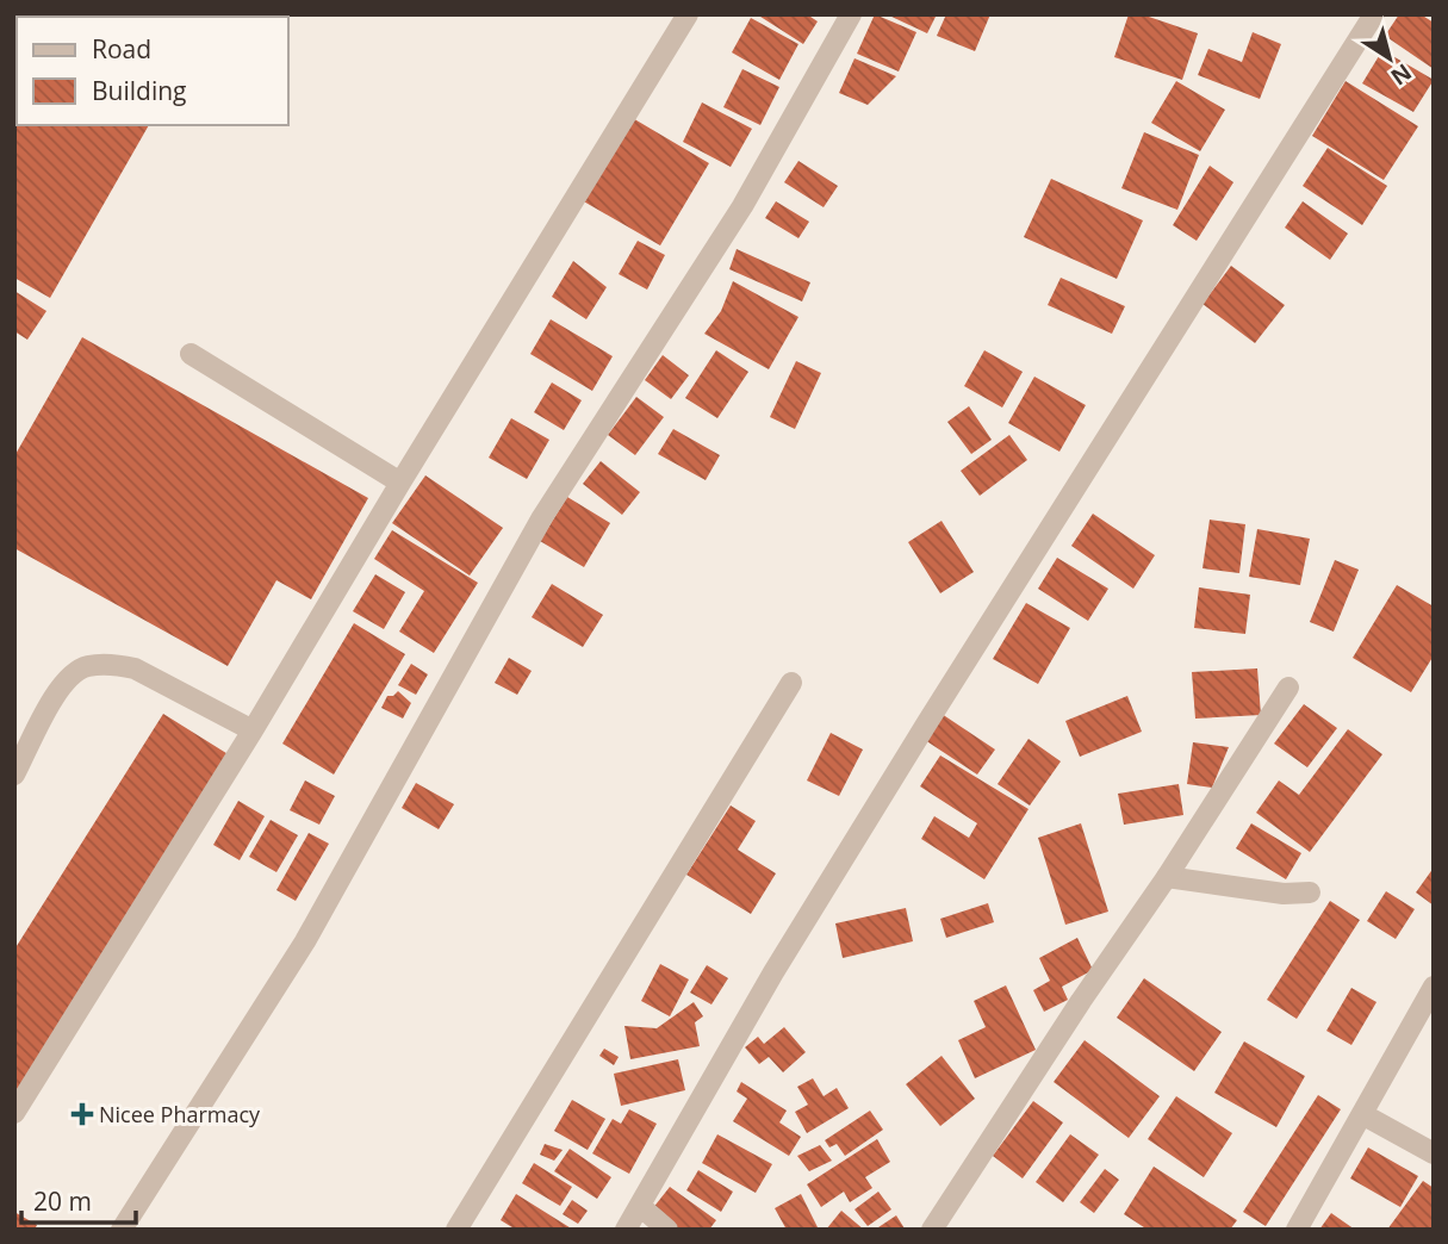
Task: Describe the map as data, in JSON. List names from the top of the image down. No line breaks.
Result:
{"places":{"health":["Nicee Pharmacy"]},"legend":["Road","Building"],"scale_bar":"20 m","north":"bottom right"}
